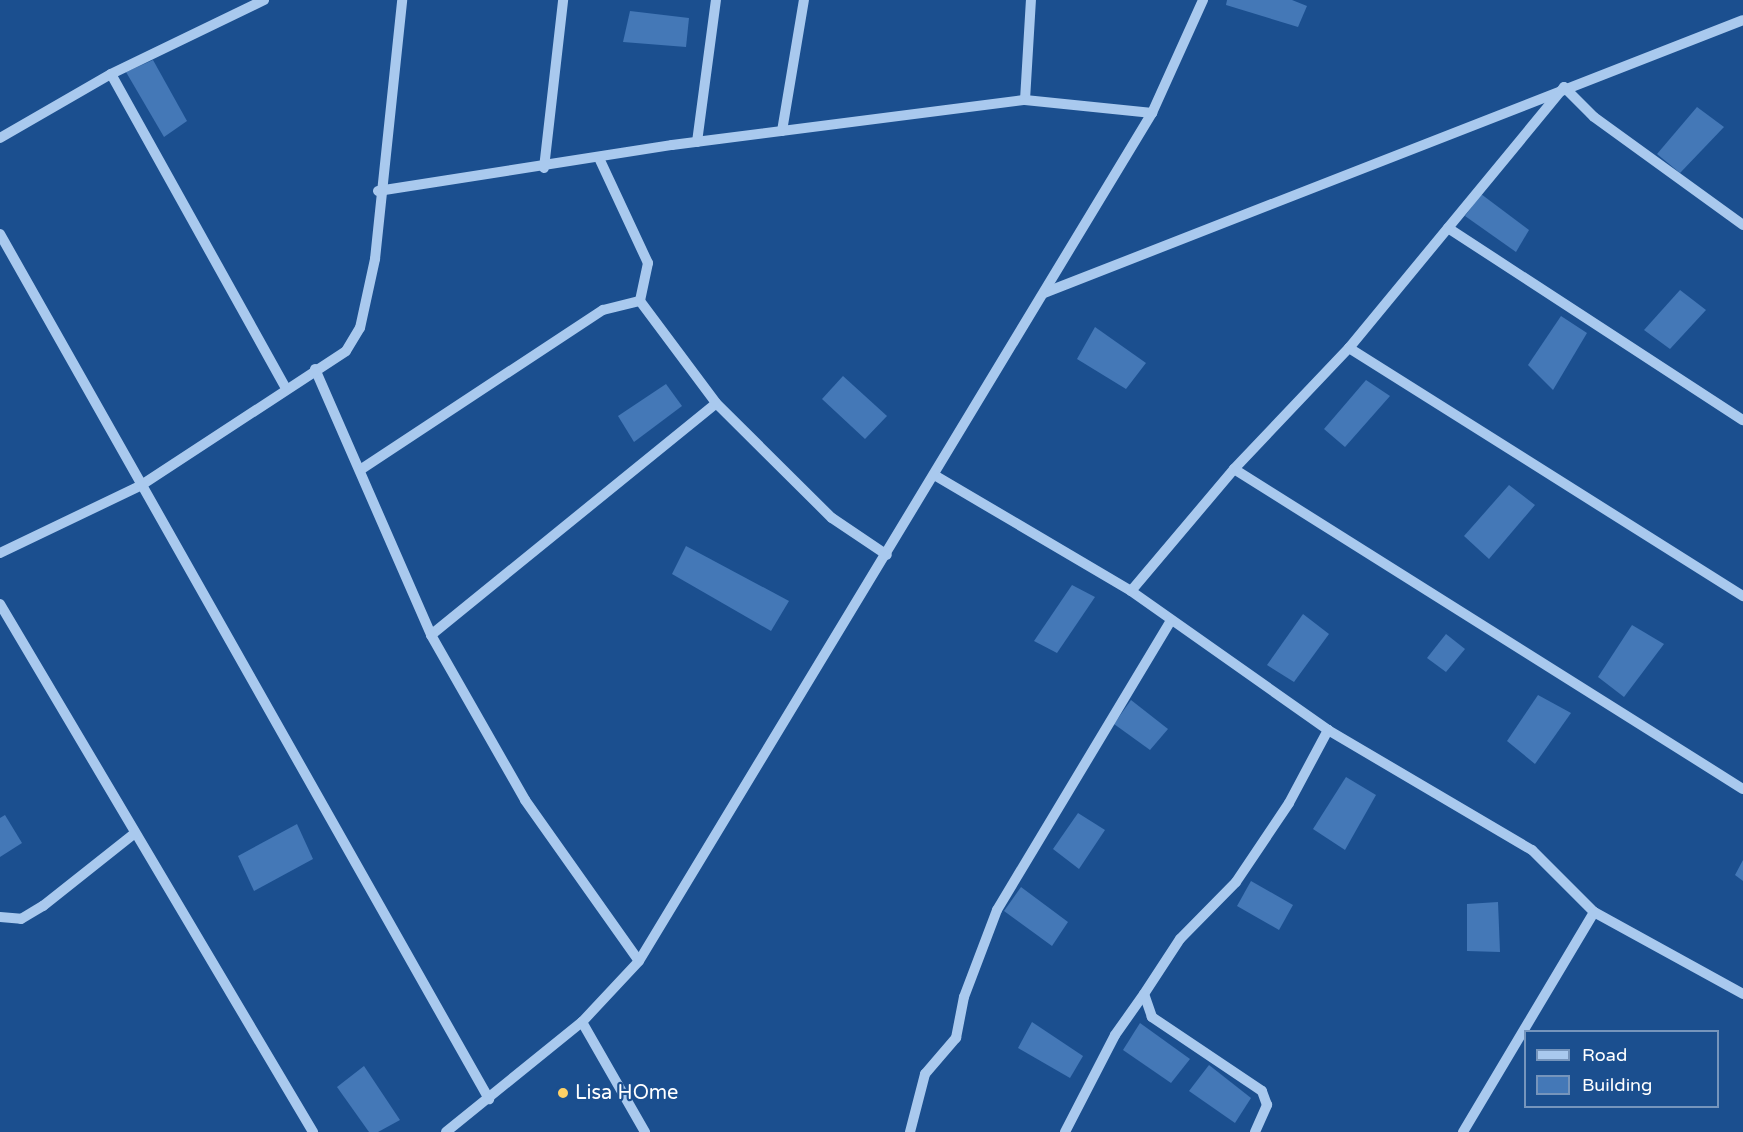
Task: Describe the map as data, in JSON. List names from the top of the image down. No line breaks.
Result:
{"places":["Lisa HOme"],"legend":["Road","Building"]}
